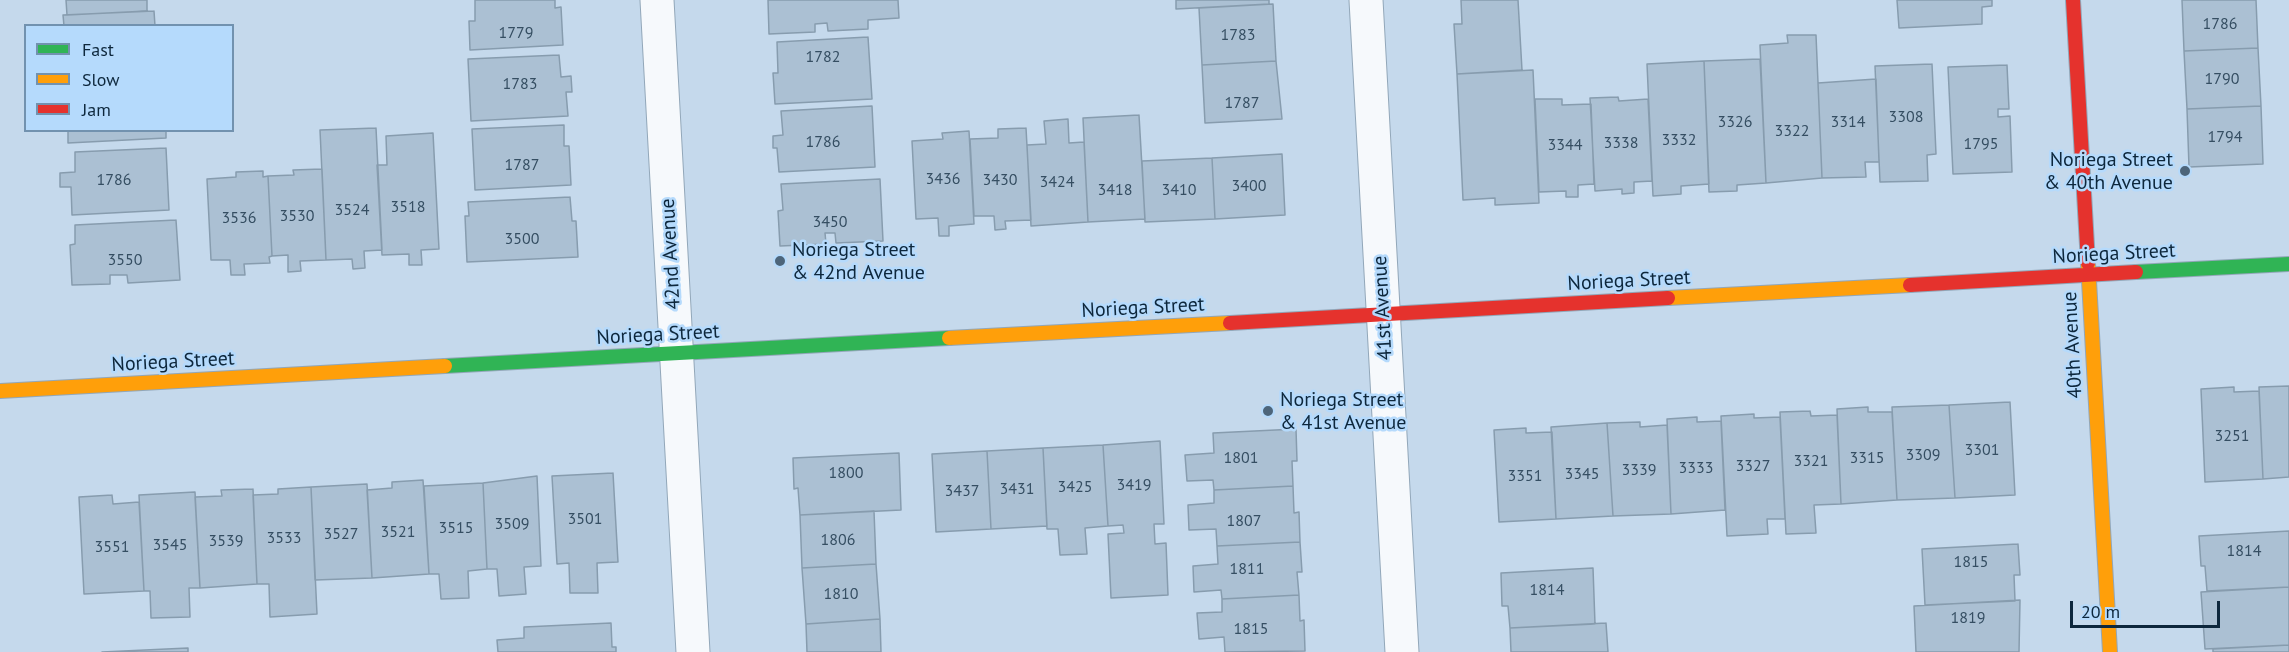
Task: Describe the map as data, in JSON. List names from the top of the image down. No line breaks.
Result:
{"streets":{"street":["42nd Avenue","Noriega Street","41st Avenue","40th Avenue"]},"crossings":[["42nd Avenue","Noriega Street"],["Noriega Street","41st Avenue"],["Noriega Street","40th Avenue"]],"places":["Noriega Street & 40th Avenue","Noriega Street & 42nd Avenue","Noriega Street & 41st Avenue"],"house_numbers":["1786","1779","1783","1782","1790","1783","1787","3308","3326","3314","3322","1794","3332","1786","3338","1795","3344","1787","3436","1786","3430","3424","3400","3418","3410","3518","3524","3530","3536","3450","3500","3550","3251","3301","3309","1801","3315","3321","3327","3333","3339","1800","3345","3351","3419","3425","3431","3437","3501","1807","3509","3515","3521","3527","3533","1806","3539","3545","3551","1814","1815","1811","1814","1810","1819","1815"],"legend":["Fast","Slow","Jam"],"scale_bar":"20 m"}
